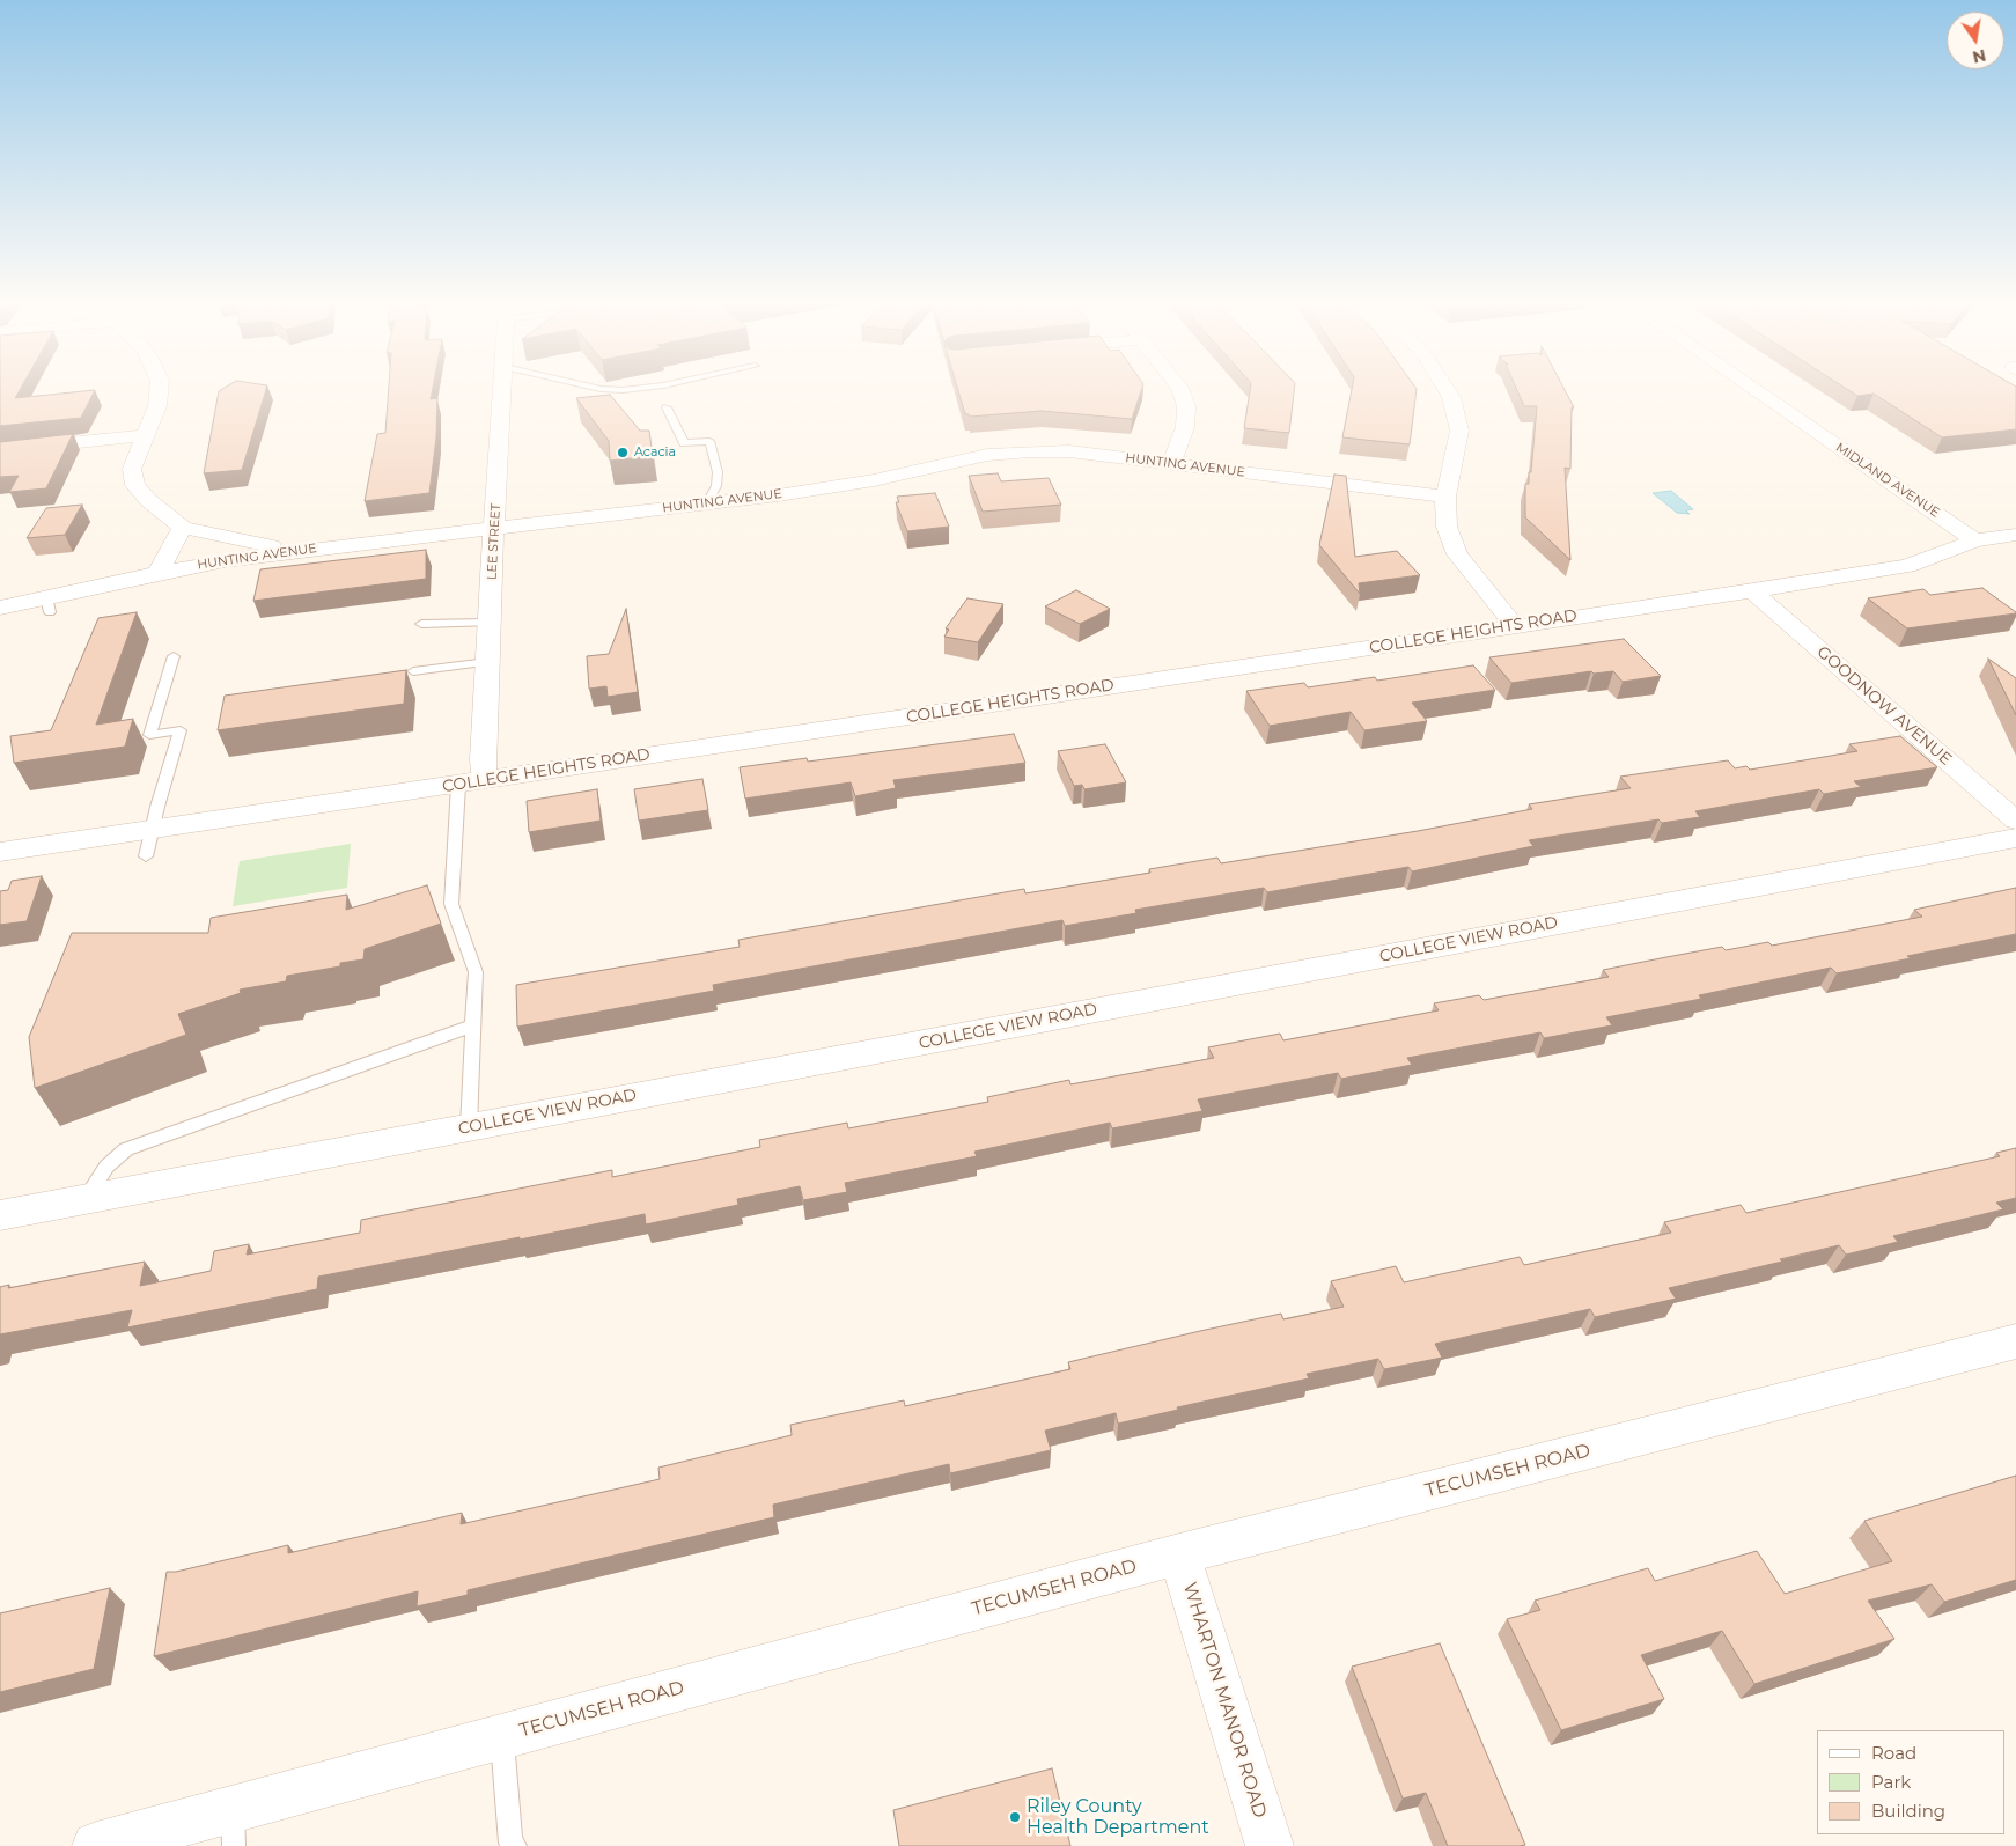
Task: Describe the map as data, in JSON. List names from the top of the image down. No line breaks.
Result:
{"streets":{"street":["HUNTING AVENUE","MIDLAND AVENUE","LEE STREET","COLLEGE HEIGHTS ROAD","GOODNOW AVENUE","COLLEGE VIEW ROAD","TECUMSEH ROAD","WHARTON MANOR ROAD"]},"crossings":[["HUNTING AVENUE","LEE STREET"],["MIDLAND AVENUE","COLLEGE HEIGHTS ROAD"],["LEE STREET","COLLEGE HEIGHTS ROAD"],["COLLEGE HEIGHTS ROAD","GOODNOW AVENUE"],["TECUMSEH ROAD","WHARTON MANOR ROAD"]],"places":["Acacia","Riley County Health Department"],"legend":["Road","Park","Building"],"north":"bottom"}
